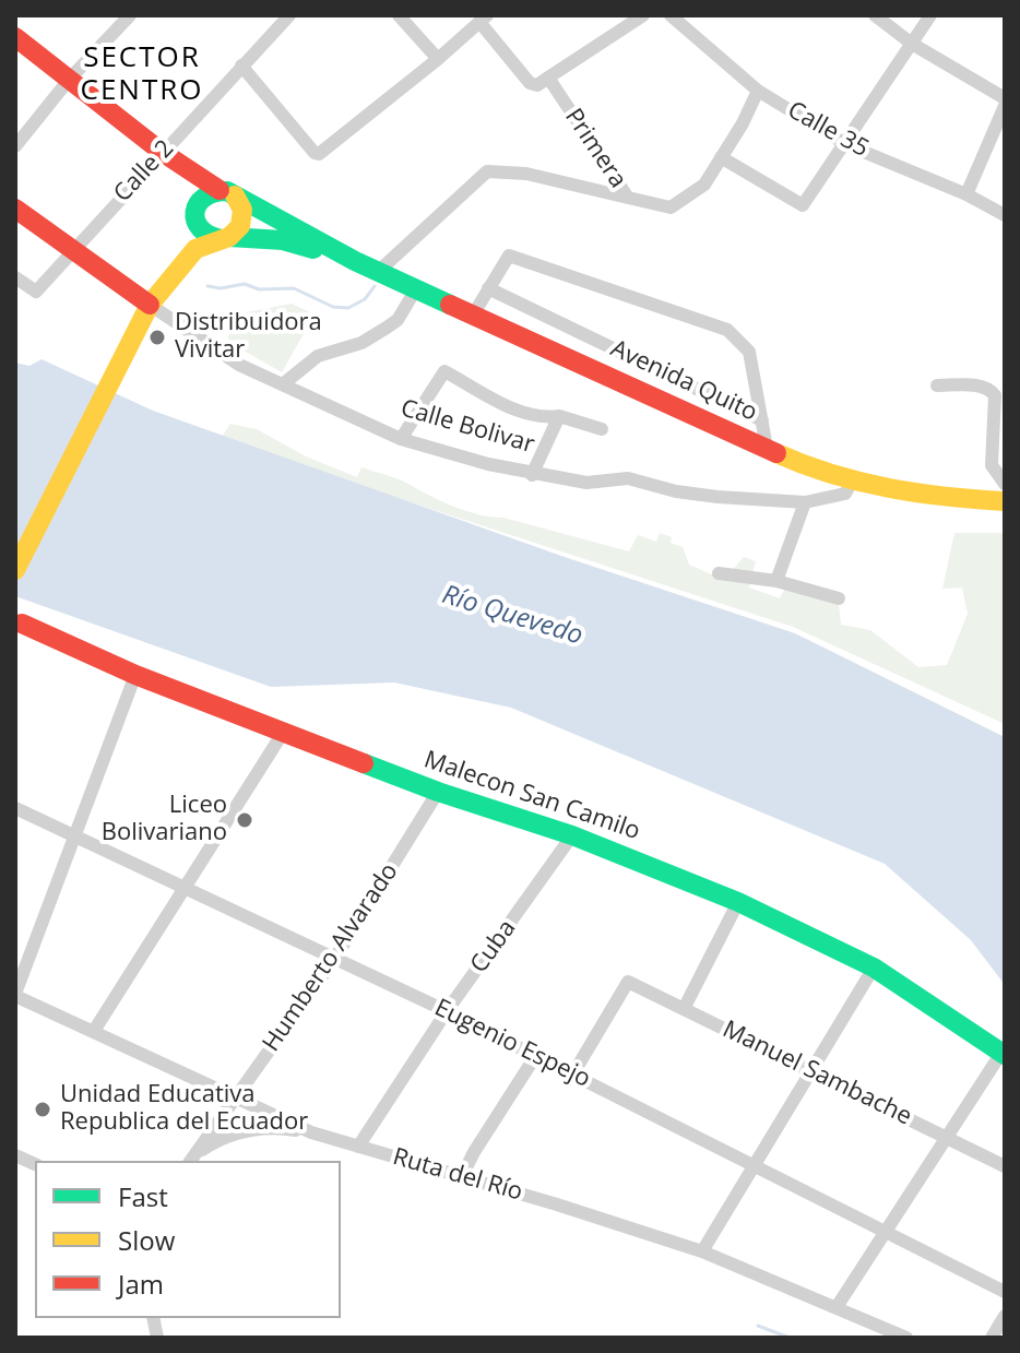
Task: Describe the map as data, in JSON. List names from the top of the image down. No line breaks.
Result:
{"streets":{"main road":["Avenida Quito","Calle Bolivar","Malecon San Camilo"],"street":["Calle 35","Primera","Calle 2","Cuba","Humberto Alvarado","Eugenio Espejo","Manuel Sambache","Ruta del Río"]},"crossings":[["Calle 35","Primera"],["Calle 2","Avenida Quito"],["Calle 2","Calle Bolivar"],["Avenida Quito","Calle Bolivar"],["Malecon San Camilo","Cuba"],["Malecon San Camilo","Humberto Alvarado"],["Cuba","Eugenio Espejo"],["Cuba","Ruta del Río"],["Humberto Alvarado","Eugenio Espejo"],["Humberto Alvarado","Ruta del Río"],["Eugenio Espejo","Manuel Sambache"]],"districts":["SECTOR CENTRO"],"water":["Río Quevedo"],"places":["Distribuidora Vivitar","Liceo Bolivariano","Unidad Educativa Republica del Ecuador"],"legend":["Fast","Slow","Jam"]}
